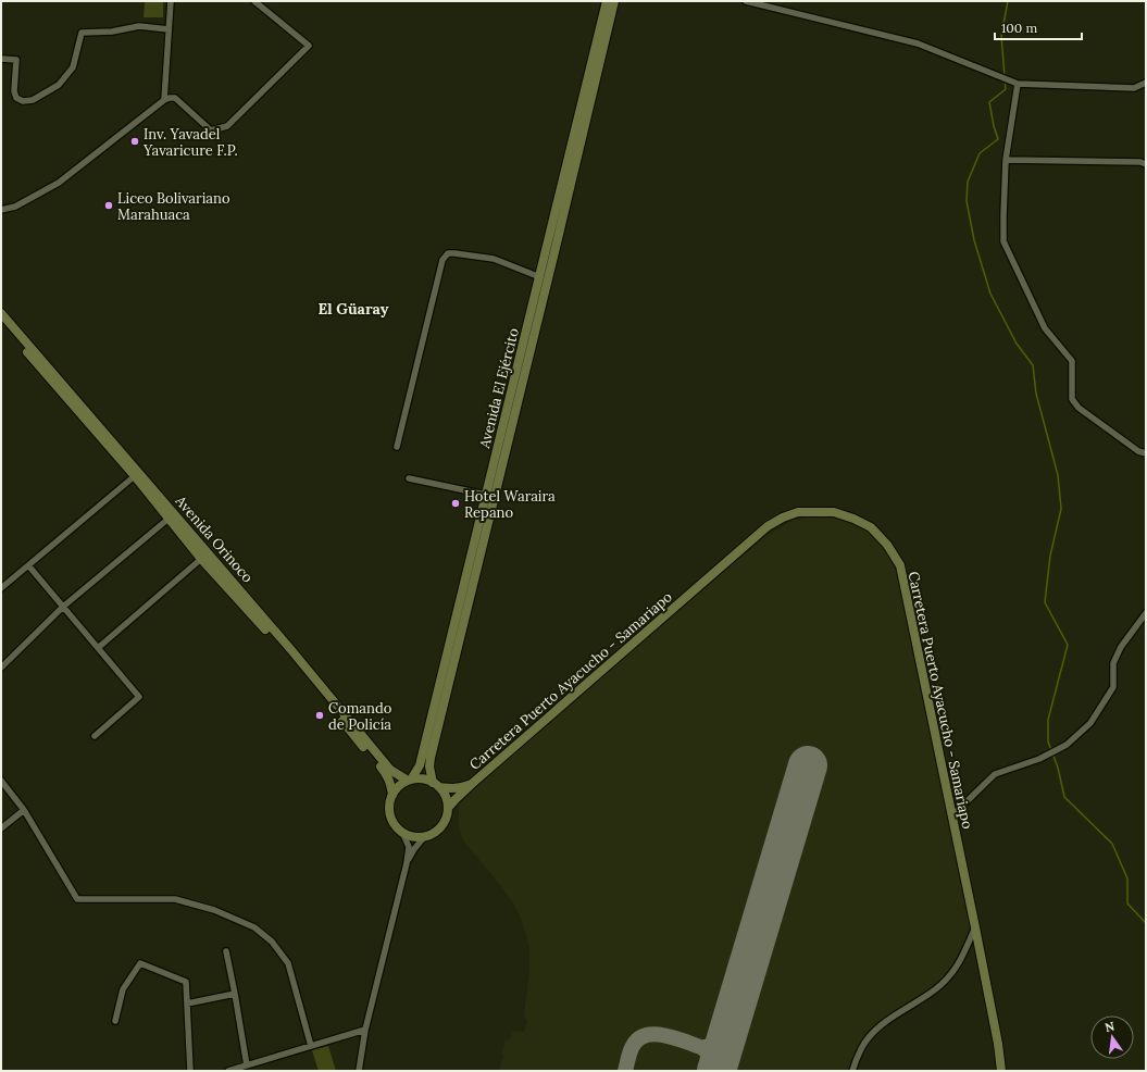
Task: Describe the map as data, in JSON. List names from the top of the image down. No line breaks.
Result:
{"streets":{"street":["Avenida El Ejército","Avenida Orinoco","Carretera Puerto Ayacucho - Samariapo"]},"crossings":[["Avenida El Ejército","Avenida Orinoco"],["Avenida El Ejército","Carretera Puerto Ayacucho - Samariapo"],["Avenida Orinoco","Carretera Puerto Ayacucho - Samariapo"]],"districts":["El Güaray"],"places":["Inv. Yavadel Yavaricure F.P.","Liceo Bolivariano Marahuaca","Hotel Waraira Repano","Comando de Policía"],"scale_bar":"100 m","north":"top"}
